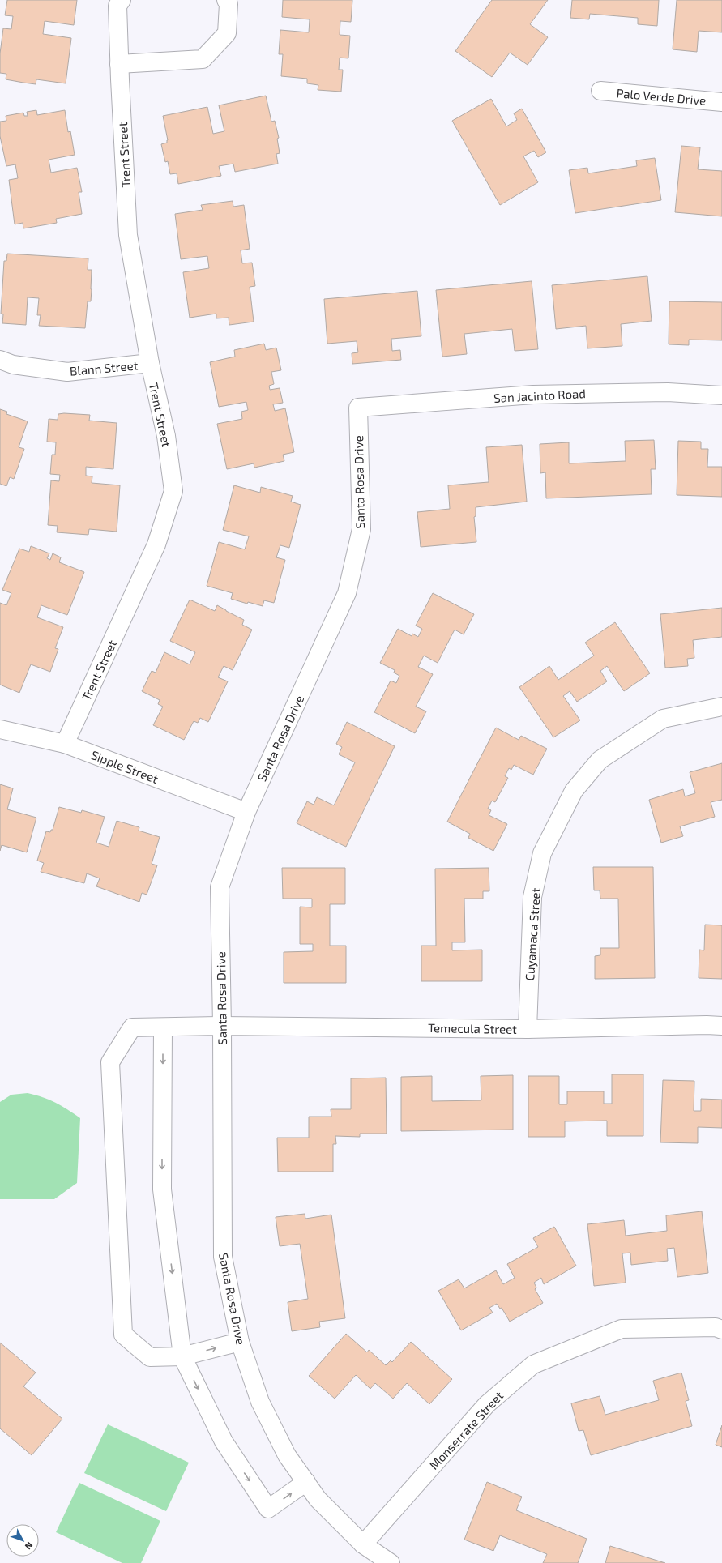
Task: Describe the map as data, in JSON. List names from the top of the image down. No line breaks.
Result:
{"streets":{"street":["Palo Verde Drive","Trent Street","Blann Street","San Jacinto Road","Santa Rosa Drive","Sipple Street","Cuyamaca Street","Temecula Street","Monserrate Street"]},"crossings":[["Trent Street","Blann Street"],["Trent Street","Sipple Street"],["San Jacinto Road","Santa Rosa Drive"],["Santa Rosa Drive","Sipple Street"],["Santa Rosa Drive","Temecula Street"],["Santa Rosa Drive","Monserrate Street"],["Cuyamaca Street","Temecula Street"]],"north":"bottom right"}
